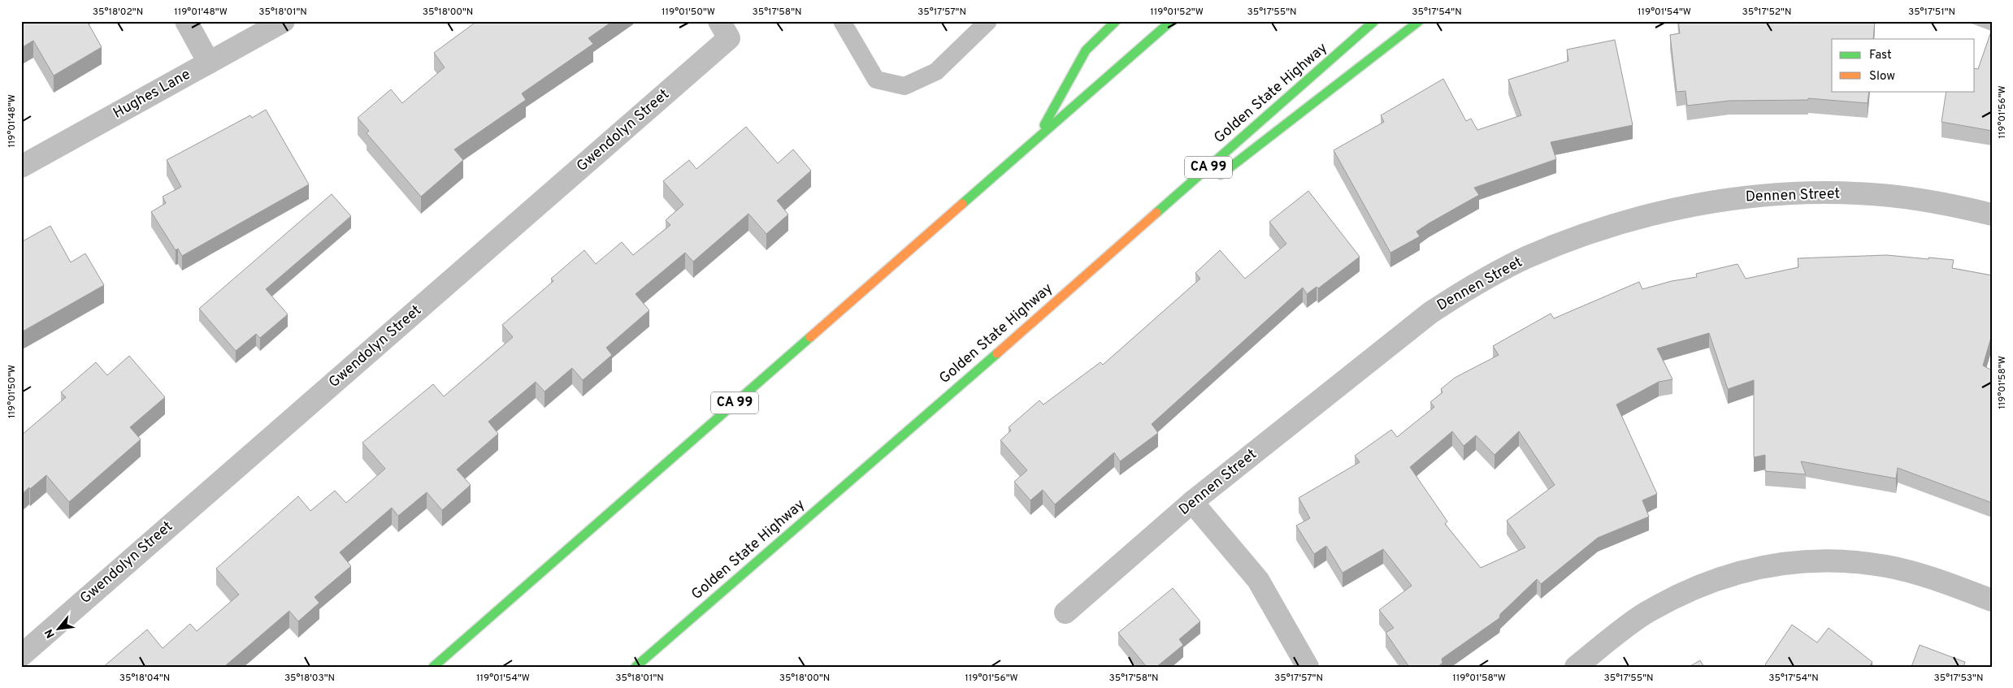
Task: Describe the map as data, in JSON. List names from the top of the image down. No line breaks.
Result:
{"streets":{"highway":["Golden State Highway","CA 99"],"street":["Hughes Lane","Gwendolyn Street","Dennen Street"]},"legend":["Fast","Slow"],"north":"bottom left","coordinates":["35°18'02\"N","119°01'48\"W","35°18'01\"N","35°18'00\"N","119°01'50\"W","35°17'58\"N","35°17'57\"N","119°01'52\"W","35°17'55\"N","35°17'54\"N","119°01'54\"W","35°17'52\"N","35°17'51\"N","119°01'56\"W","119°01'58\"W","35°18'04\"N","35°18'03\"N","35°17'53\"N"]}
